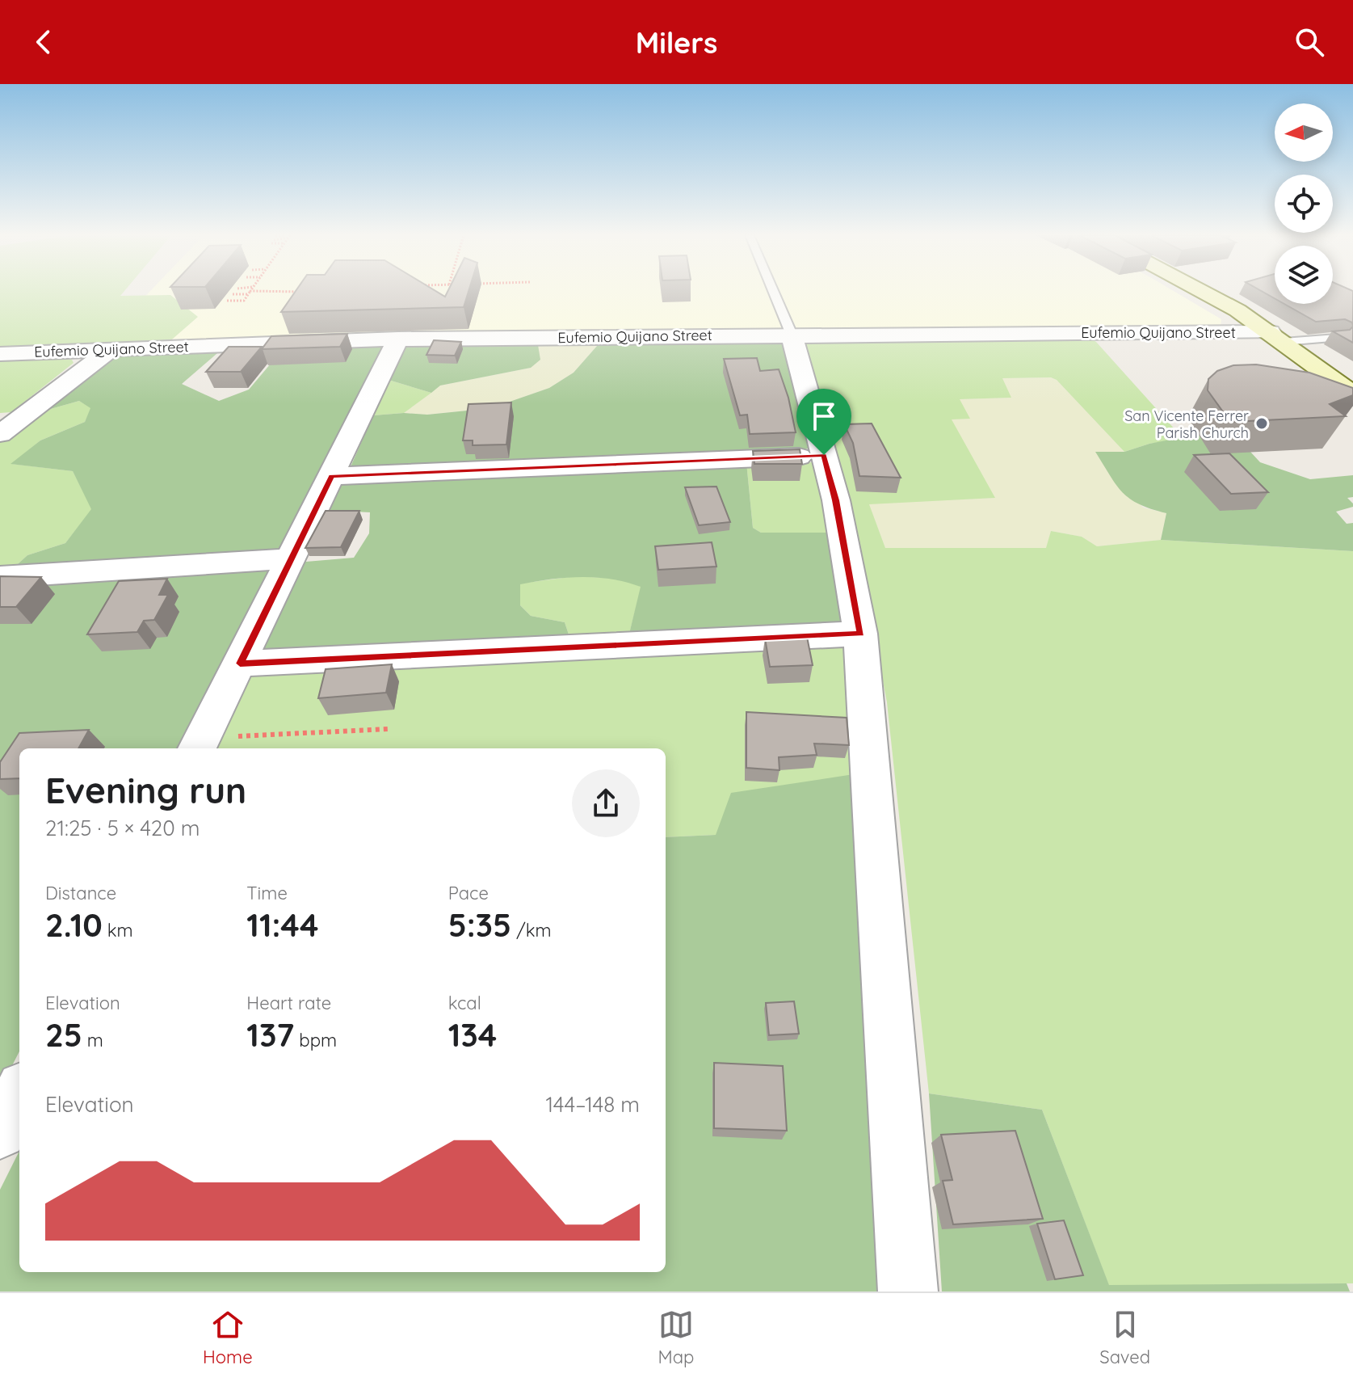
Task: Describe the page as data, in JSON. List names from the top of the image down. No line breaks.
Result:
{"streets":{"street":["Eufemio Quijano Street"]},"places":["San Vicente Ferrer Parish Church"],"north":"left","page":{"header":"Milers","heading":["Evening run","21:25 · 5 × 420 m"],"stats":[["Distance","2.10 km"],["Time","11:44"],["Pace","5:35 /km"],["Elevation","25 m"],["Heart rate","137 bpm"],["kcal","134"]],"chart":["Elevation","144–148 m"],"tabs":["Home","Map","Saved"]}}
